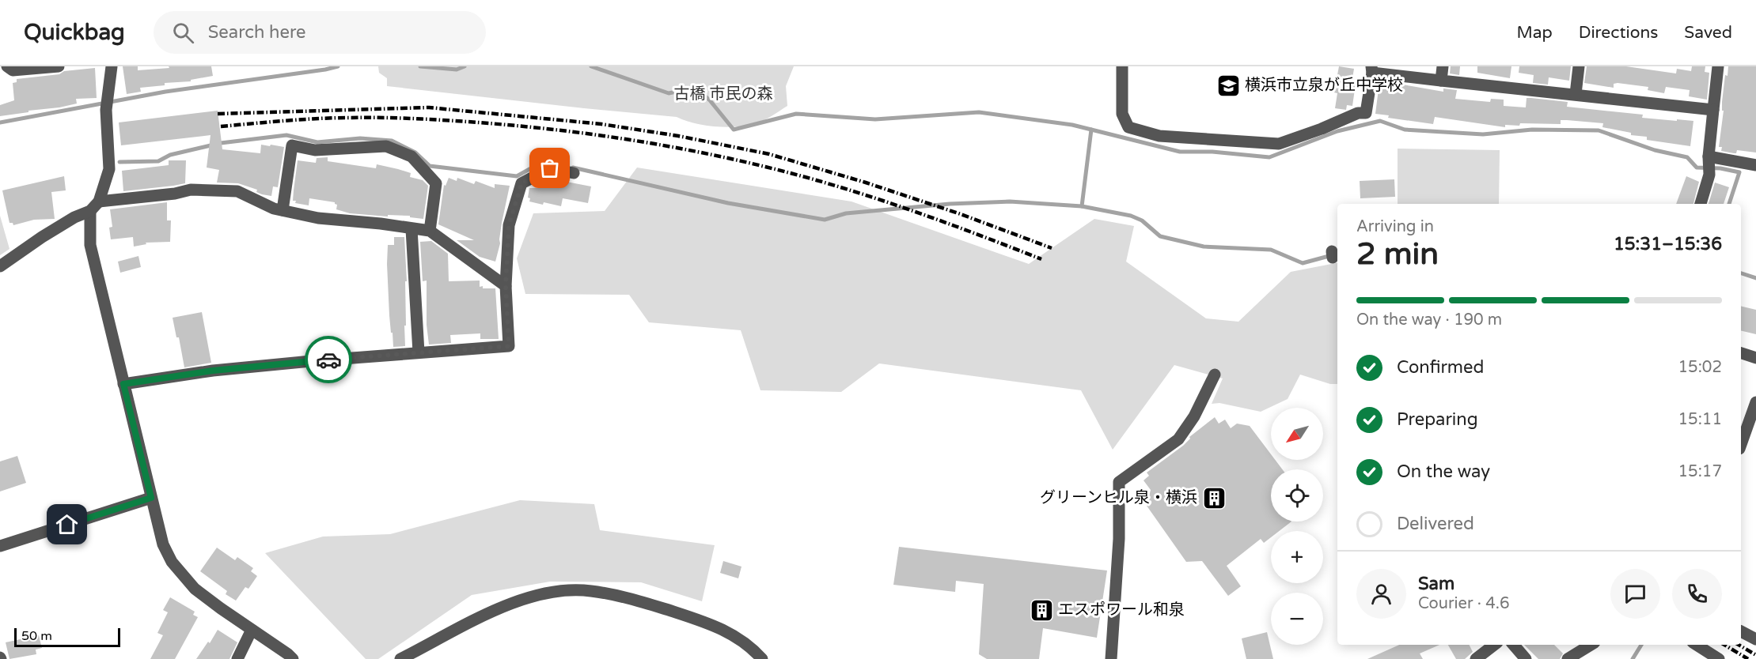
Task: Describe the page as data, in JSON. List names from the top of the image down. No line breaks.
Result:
{"parks":["古橋 市民の森"],"places":{"school or university":["横浜市立泉が丘中学校"],"building":["グリーンヒル泉・横浜","エスポワール和泉"]},"scale_bar":"50 m","north":"bottom left","page":{"header":"Quickbag","search":"Search here","nav":["Map","Directions","Saved"],"heading":["2 min","Arriving in","15:31–15:36"],"panel":["Sam","Courier · 4.6"],"bar":"On the way · 190 m","list":[["Confirmed","15:02"],["Preparing","15:11"],["On the way","15:17"],"Delivered"],"map_buttons":["+","−"],"scale":"50 m"}}
